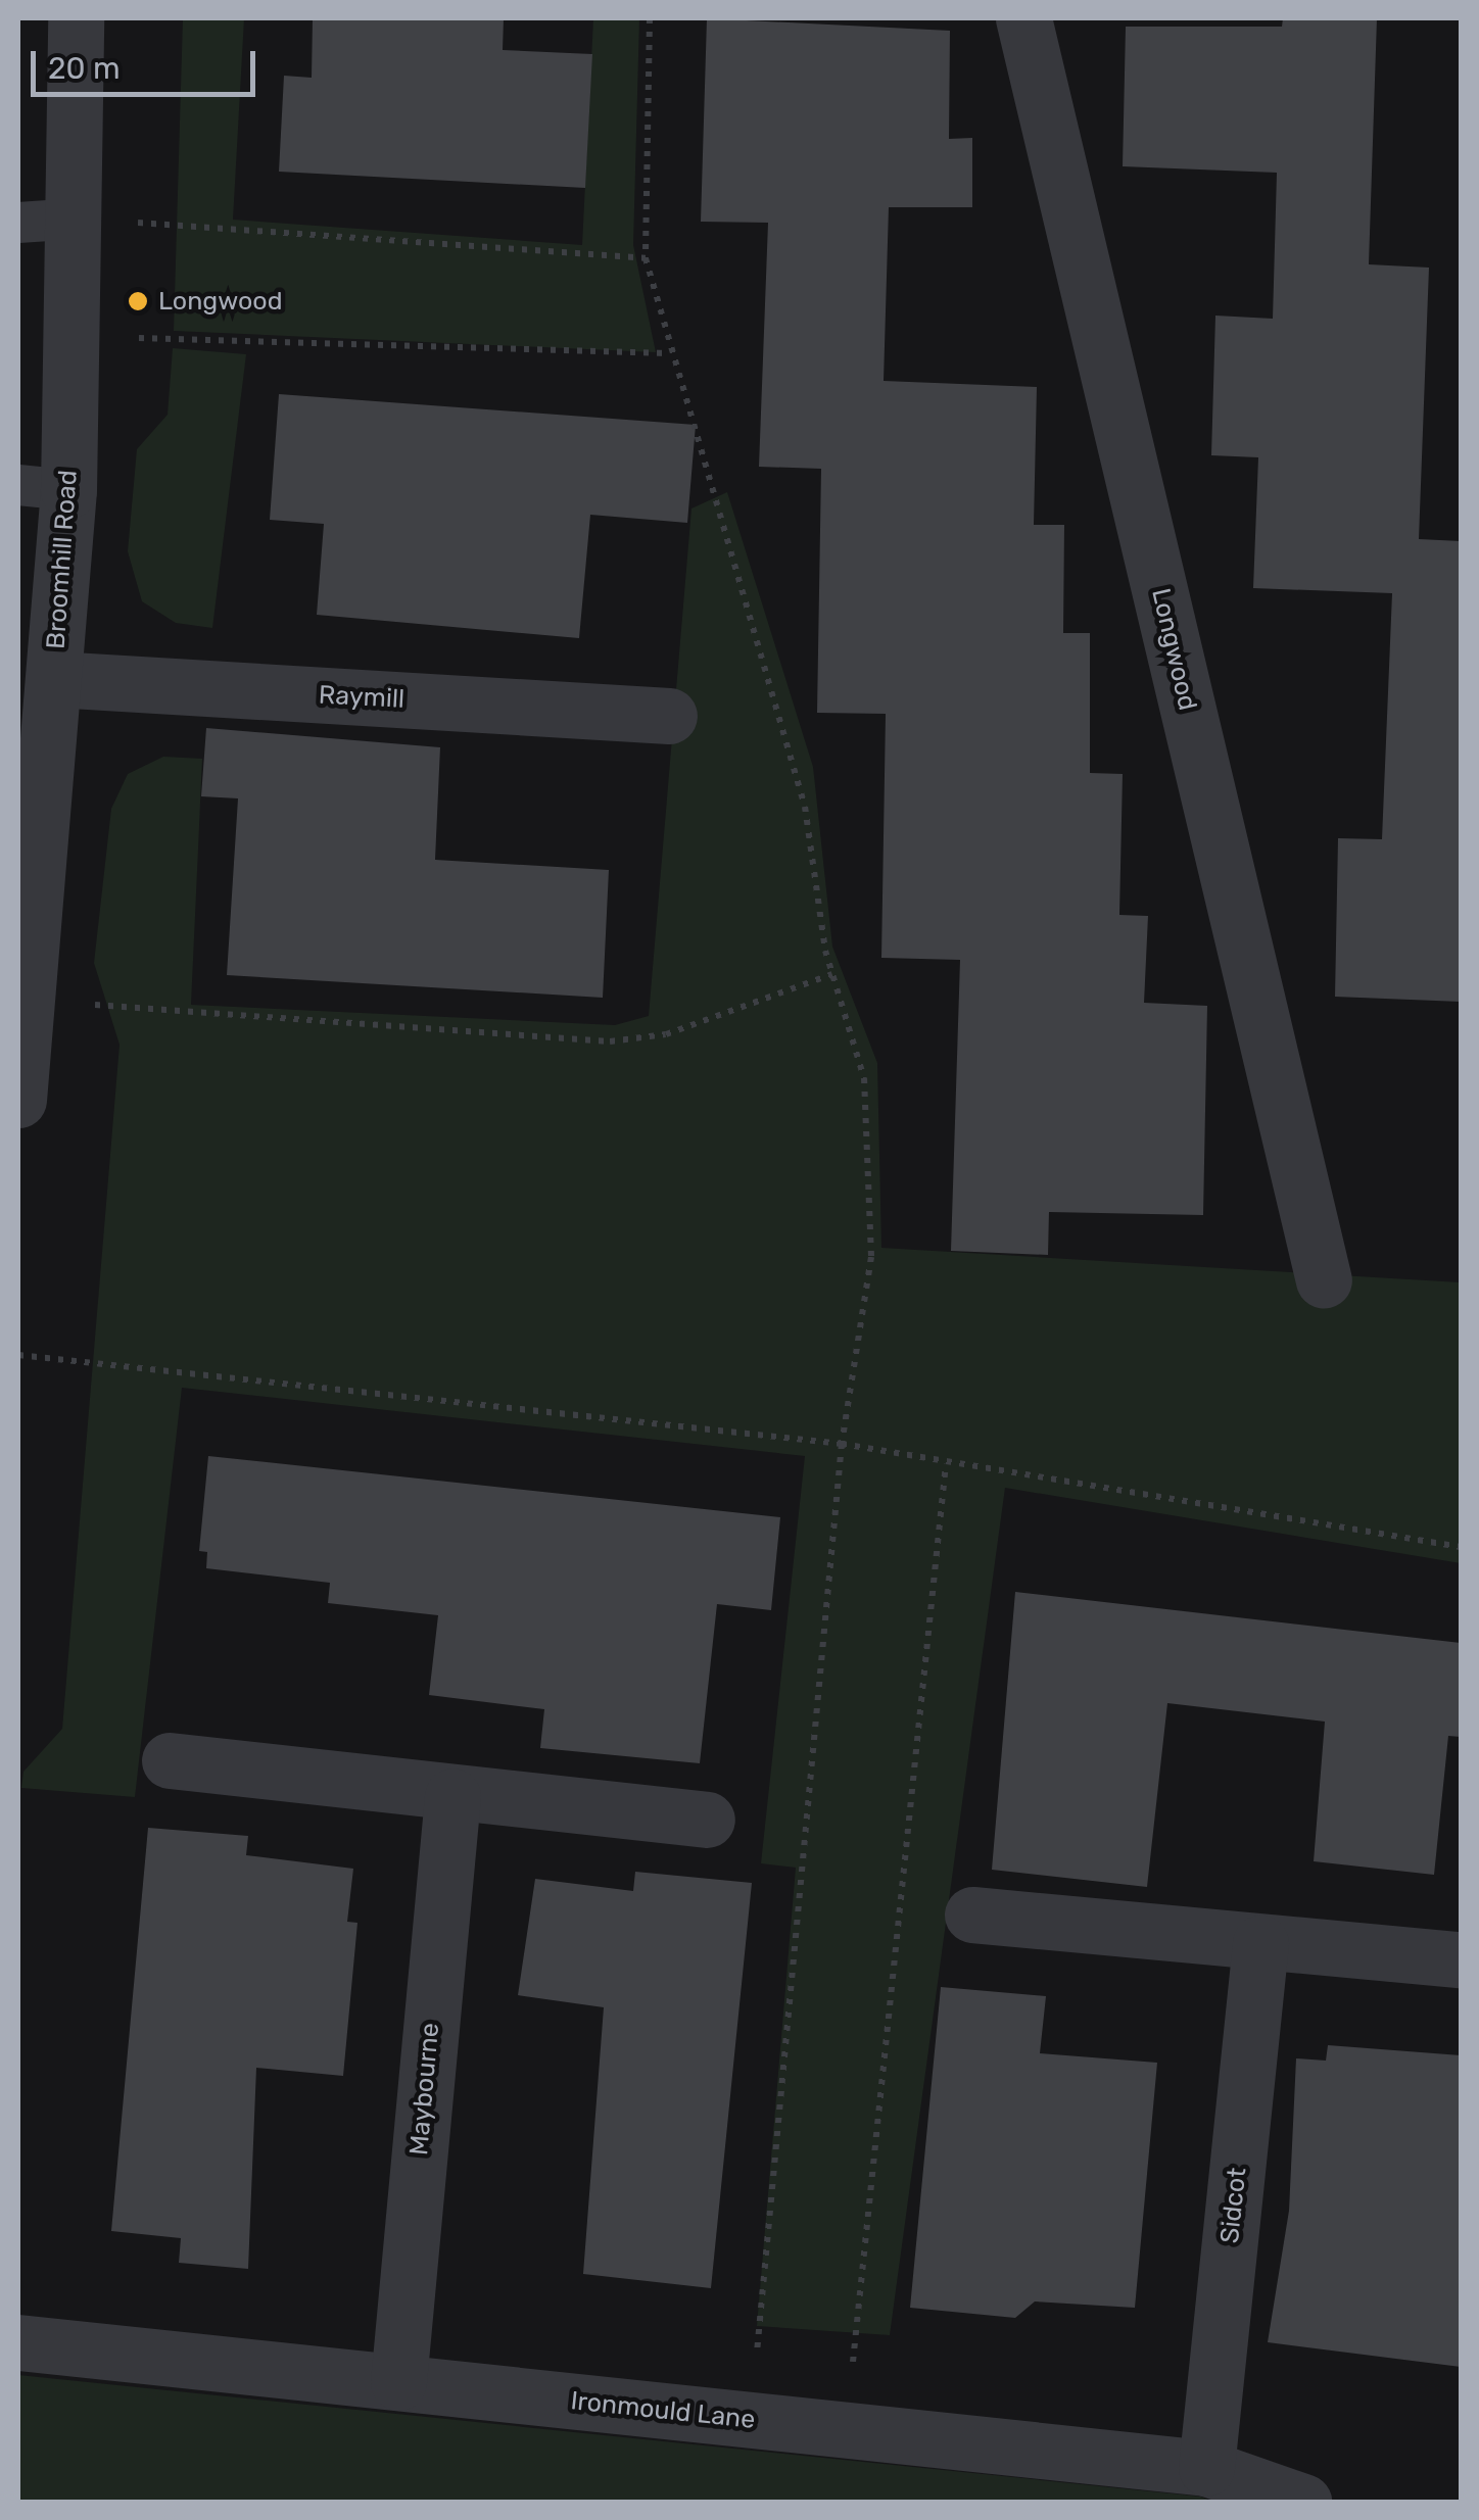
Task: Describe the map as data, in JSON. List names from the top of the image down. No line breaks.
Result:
{"streets":{"street":["Broomhill Road","Longwood","Raymill","Maybourne","Sidcot","Ironmould Lane"]},"crossings":[["Broomhill Road","Raymill"],["Maybourne","Ironmould Lane"],["Sidcot","Ironmould Lane"]],"places":["Longwood"],"scale_bar":"20 m"}
